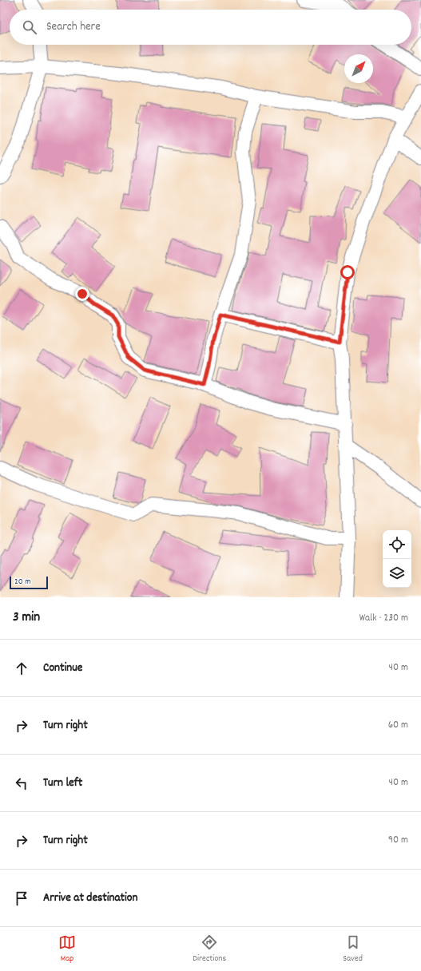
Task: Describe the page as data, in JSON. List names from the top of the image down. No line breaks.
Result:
{"scale_bar":"20 m","north":"top right","page":{"search":"Search here","scale":"20 m","heading":["3 min","Walk · 230 m"],"list":[["Continue","40 m"],["Turn right","60 m"],["Turn left","40 m"],["Turn right","90 m"],"Arrive at destination"],"nav":["Map","Directions","Saved"]}}
